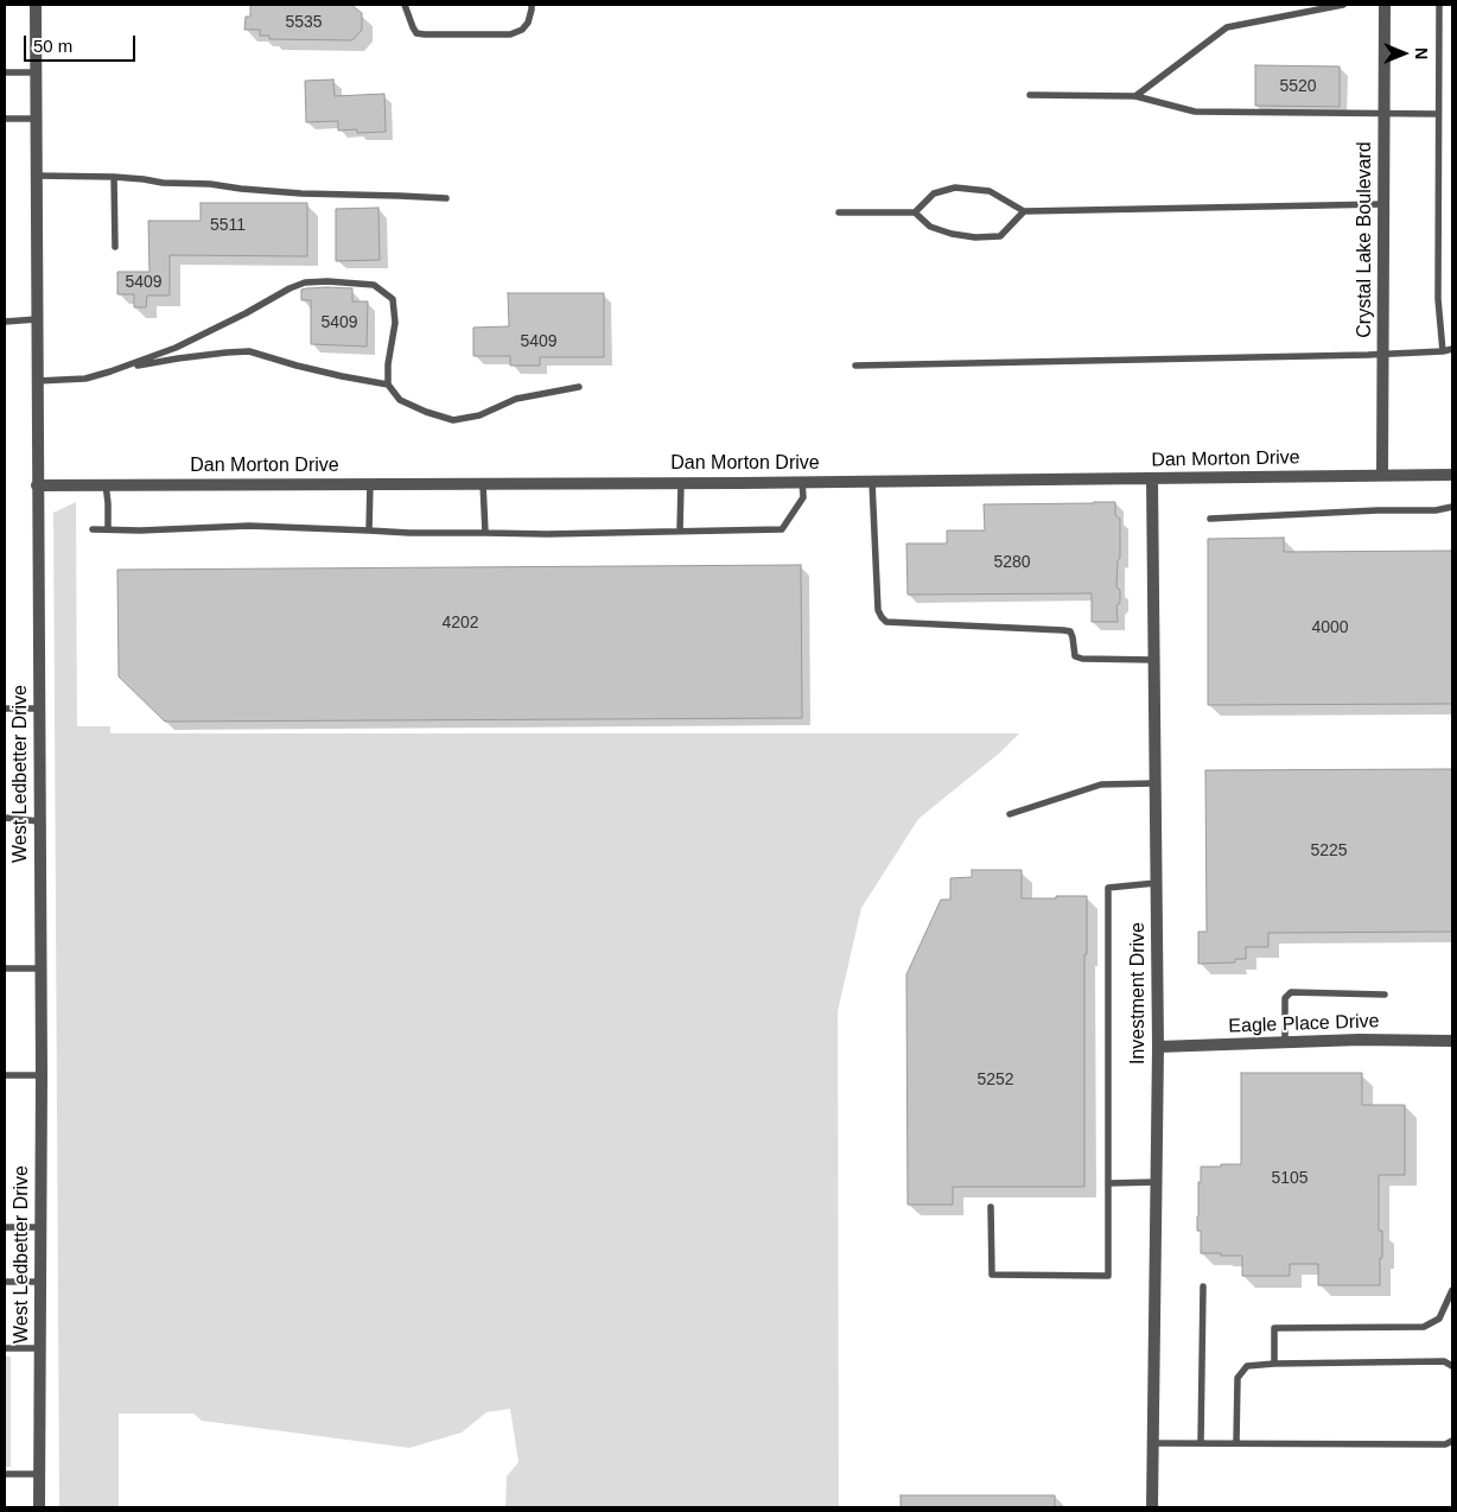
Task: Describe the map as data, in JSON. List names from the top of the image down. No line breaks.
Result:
{"streets":{"street":["Crystal Lake Boulevard","Dan Morton Drive","West Ledbetter Drive","Investment Drive","Eagle Place Drive"]},"crossings":[["Crystal Lake Boulevard","Dan Morton Drive"],["Dan Morton Drive","West Ledbetter Drive"],["Dan Morton Drive","Investment Drive"],["Investment Drive","Eagle Place Drive"]],"house_numbers":["5535","5520","5511","5409","5409","5409","5280","4202","4000","5225","5252","5105"],"scale_bar":"50 m","north":"right"}
